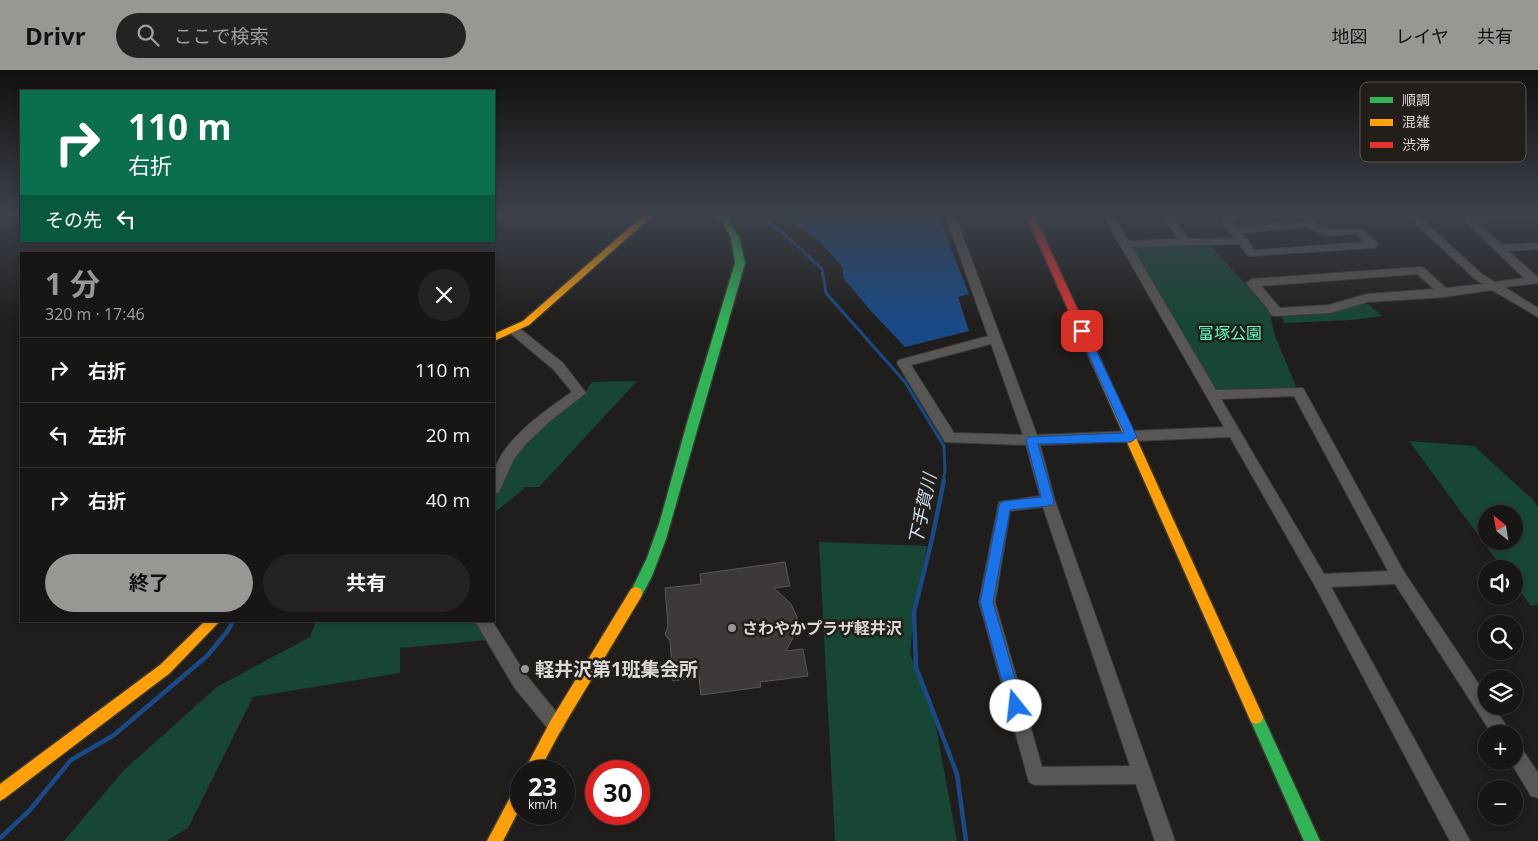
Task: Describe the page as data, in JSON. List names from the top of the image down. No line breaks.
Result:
{"water":["下手賀川"],"parks":["富塚公園"],"places":["さわやかプラザ軽井沢","軽井沢第1班集会所"],"legend":["順調","混雑","渋滞"],"north":"top left","page":{"header":"Drivr","search":"ここで検索","nav":["地図","レイヤ","共有"],"turn":["110 m","右折"],"then":"その先","heading":["1 分","320 m · 17:46"],"list":[{"name":"右折","value":"110 m"},{"name":"左折","value":"20 m"},{"name":"右折","value":"40 m"}],"map_buttons":["+","−"],"buttons":["終了","共有"],"speed":"23 km/h","limit":"30"}}
